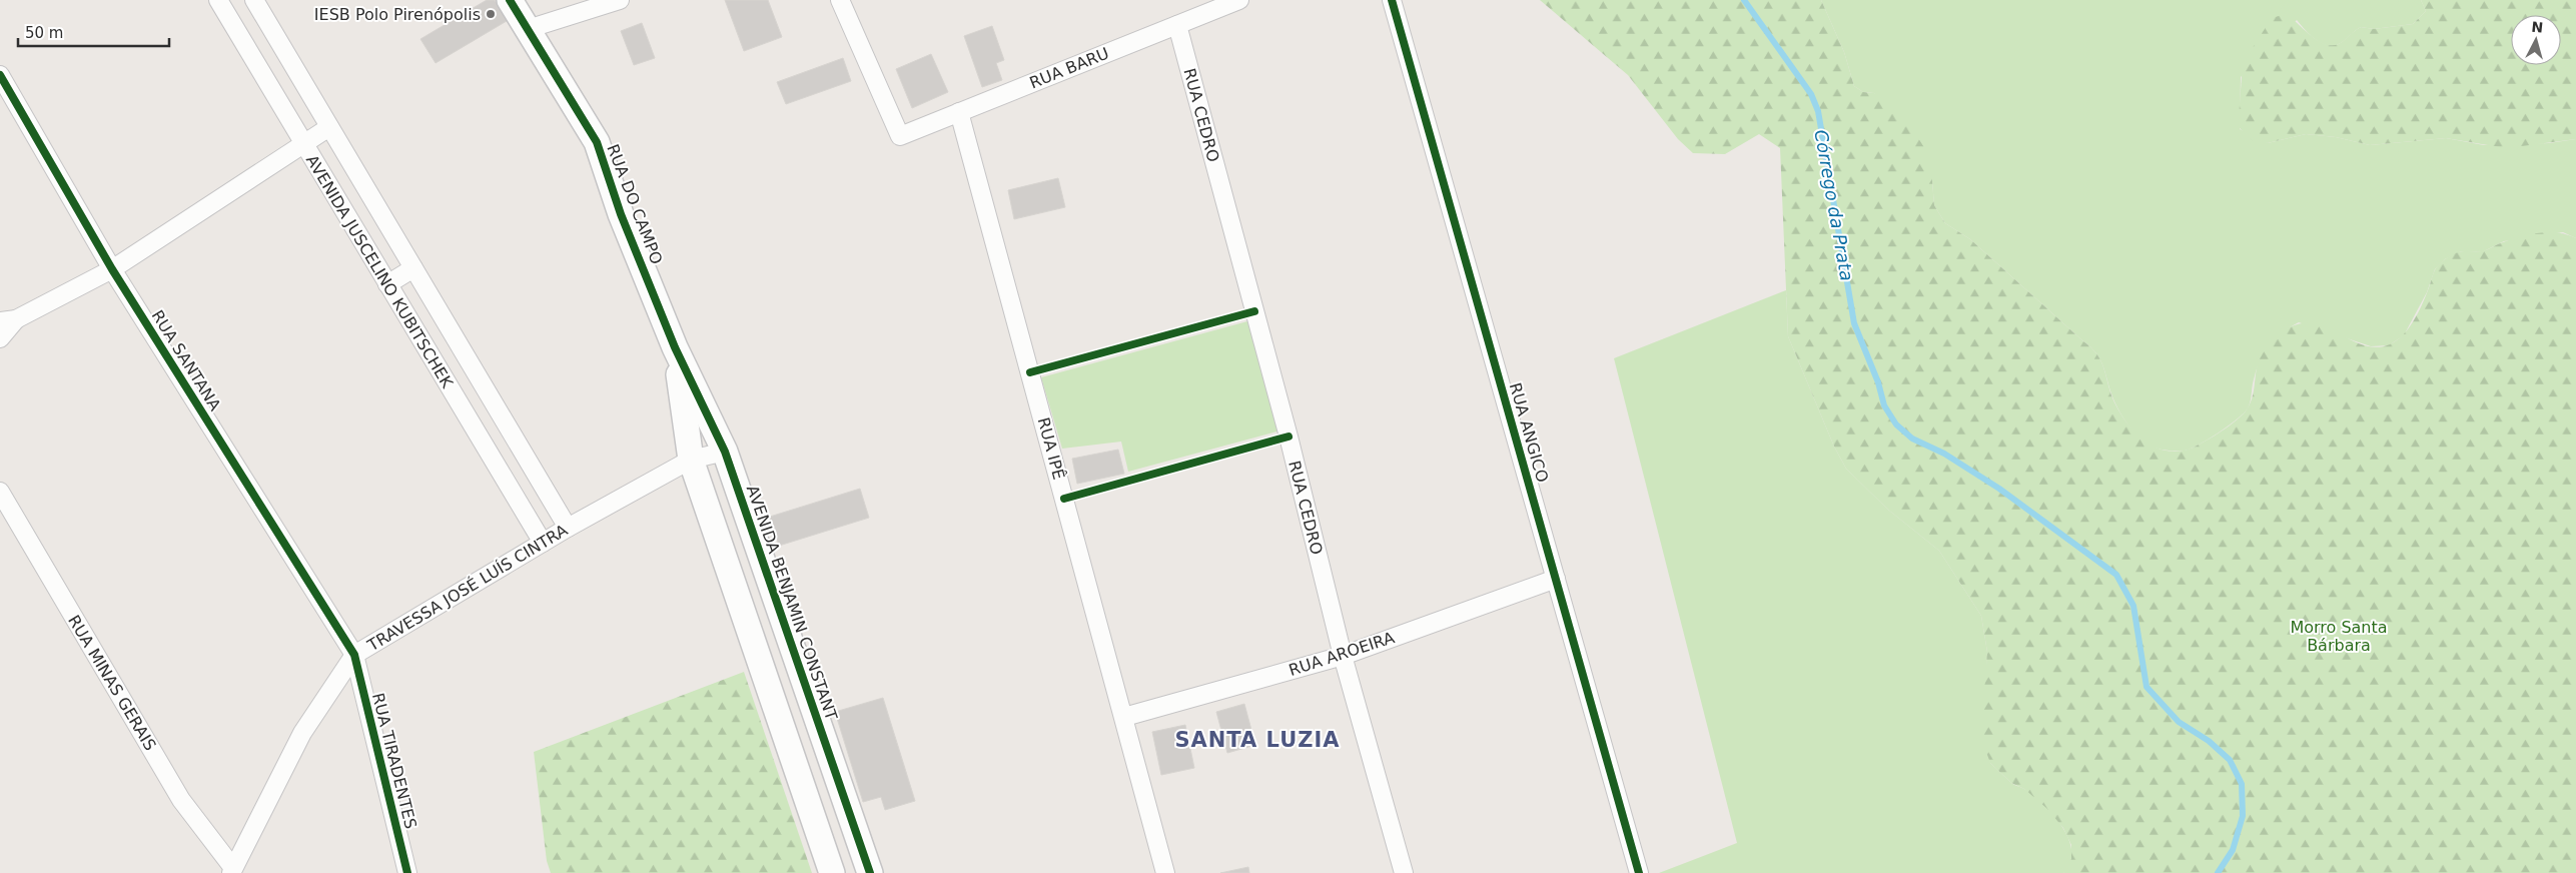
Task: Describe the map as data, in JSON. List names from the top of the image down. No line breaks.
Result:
{"streets":{"street":["RUA BARU","RUA CEDRO","RUA DO CAMPO","AVENIDA JUSCELINO KUBITSCHEK","RUA SANTANA","RUA ANGICO","RUA IPÊ","TRAVESSA JOSÉ LUÍS CINTRA","AVENIDA BENJAMIN CONSTANT","RUA AROEIRA","RUA MINAS GERAIS","RUA TIRADENTES"]},"crossings":[["RUA BARU","RUA CEDRO"],["RUA BARU","RUA IPÊ"],["RUA CEDRO","RUA AROEIRA"],["RUA DO CAMPO","AVENIDA BENJAMIN CONSTANT"],["AVENIDA JUSCELINO KUBITSCHEK","TRAVESSA JOSÉ LUÍS CINTRA"],["RUA SANTANA","TRAVESSA JOSÉ LUÍS CINTRA"],["RUA SANTANA","RUA TIRADENTES"],["RUA ANGICO","RUA AROEIRA"],["RUA IPÊ","RUA AROEIRA"],["TRAVESSA JOSÉ LUÍS CINTRA","AVENIDA BENJAMIN CONSTANT"],["TRAVESSA JOSÉ LUÍS CINTRA","RUA MINAS GERAIS"],["TRAVESSA JOSÉ LUÍS CINTRA","RUA TIRADENTES"]],"districts":["SANTA LUZIA"],"water":["Córrego da Prata"],"parks":["Morro Santa Bárbara"],"places":["IESB Polo Pirenópolis"],"scale_bar":"50 m","north":"top"}
